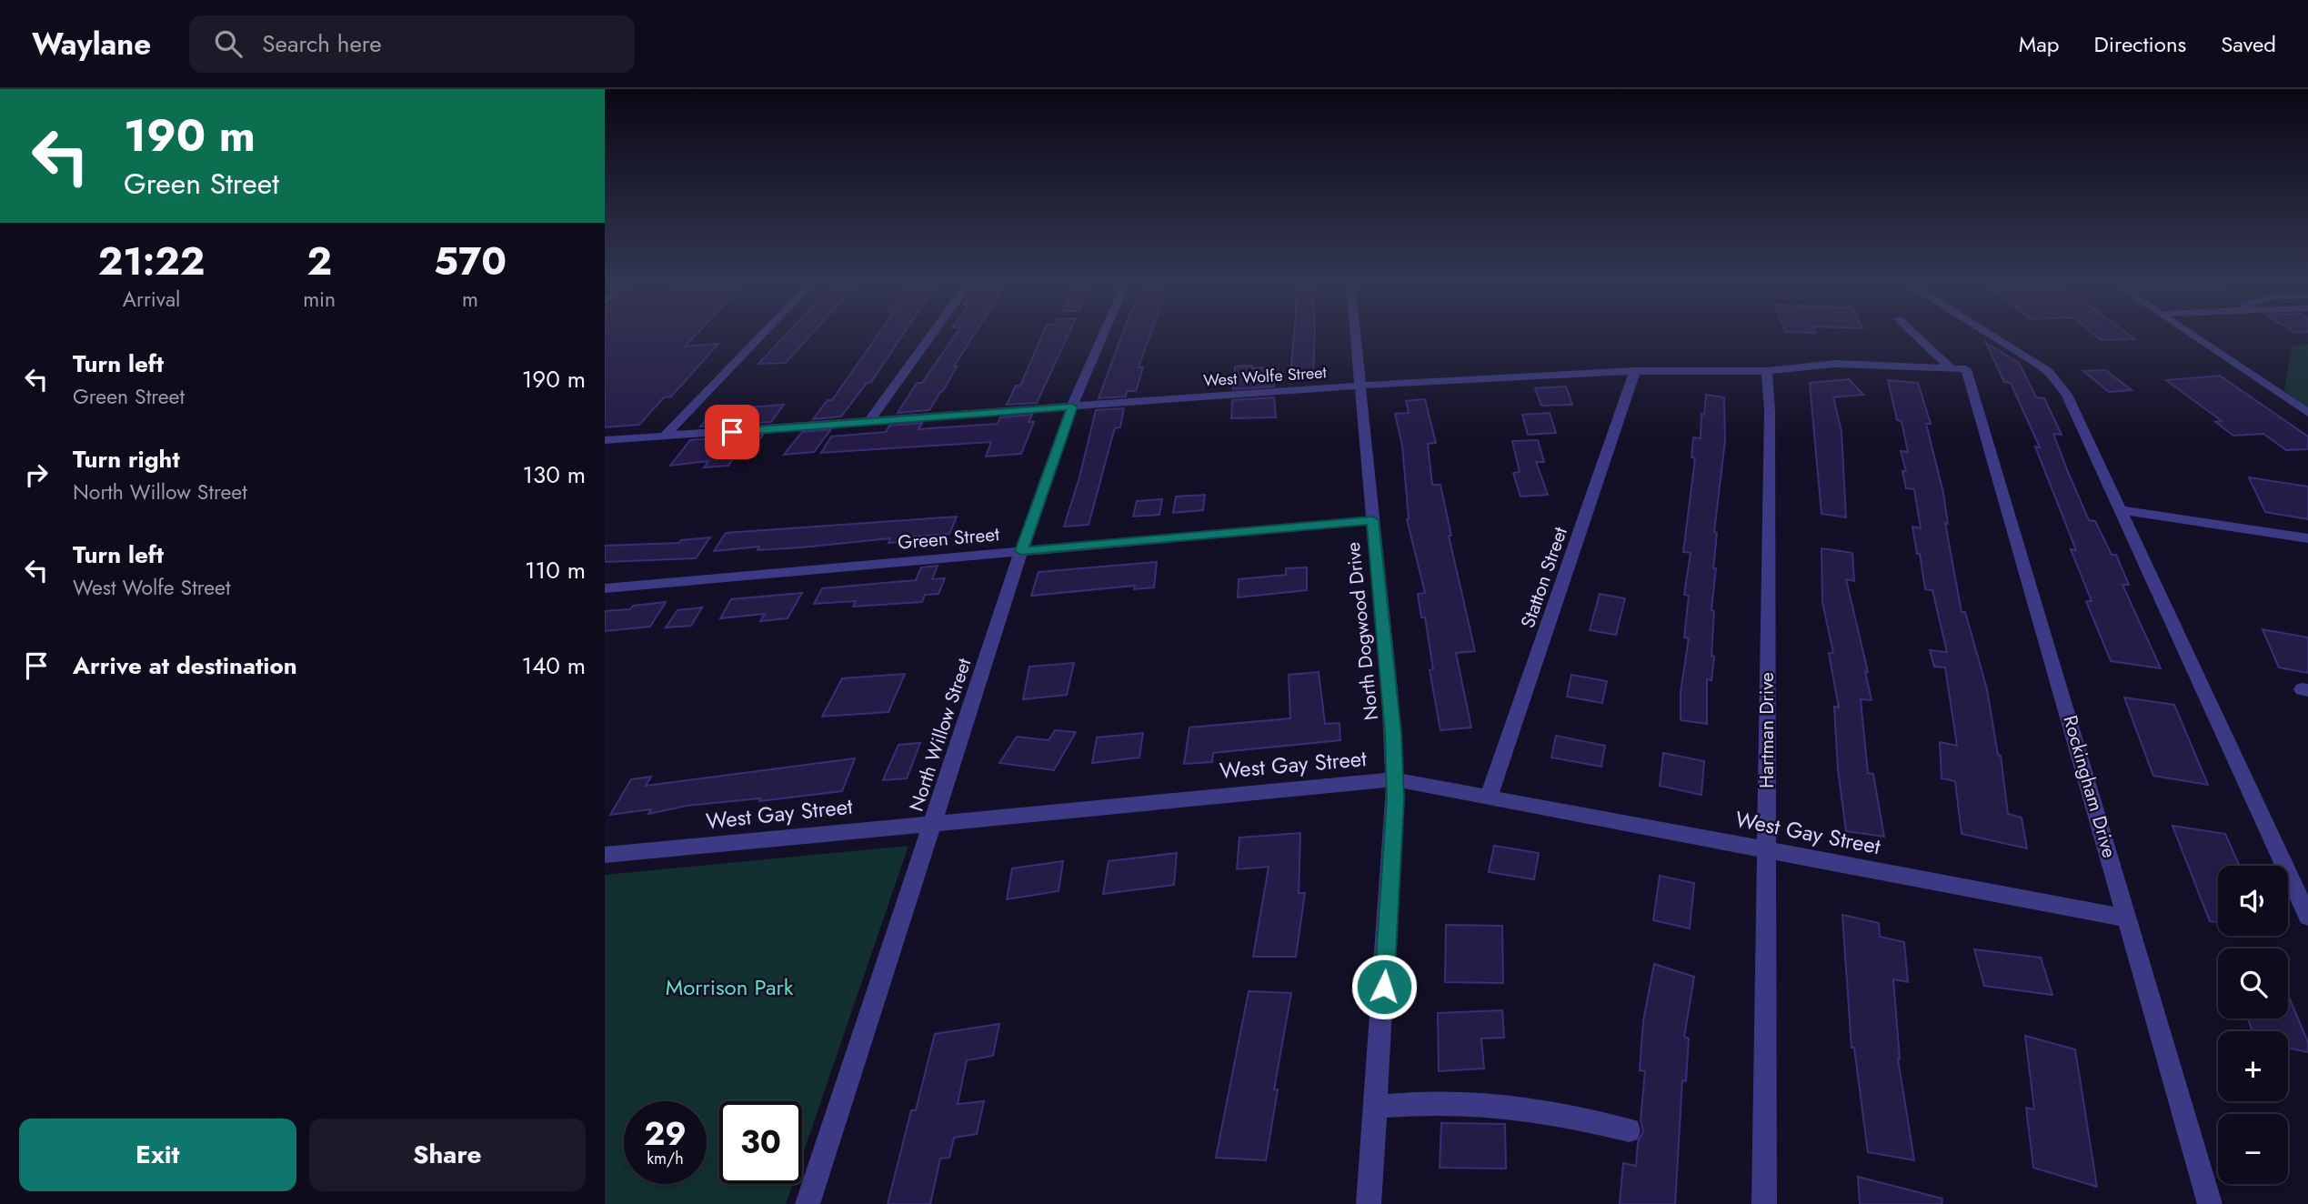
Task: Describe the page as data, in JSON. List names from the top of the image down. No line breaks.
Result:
{"streets":{"street":["West Wolfe Street","Green Street","Statton Street","North Dogwood Drive","Hartman Drive","North Willow Street","West Gay Street","Rockingham Drive"]},"crossings":[["West Wolfe Street","Statton Street"],["West Wolfe Street","North Dogwood Drive"],["West Wolfe Street","Hartman Drive"],["West Wolfe Street","North Willow Street"],["West Wolfe Street","Rockingham Drive"],["Green Street","North Dogwood Drive"],["Green Street","North Willow Street"],["Statton Street","West Gay Street"],["North Dogwood Drive","West Gay Street"],["Hartman Drive","West Gay Street"],["North Willow Street","West Gay Street"],["West Gay Street","Rockingham Drive"]],"parks":["Morrison Park"],"page":{"header":"Waylane","search":"Search here","nav":["Map","Directions","Saved"],"turn":["190 m","Green Street"],"eta":["21:22","Arrival","2","min","570","m"],"list":[{"name":"Turn left","note":"Green Street","value":"190 m"},{"name":"Turn right","note":"North Willow Street","value":"130 m"},{"name":"Turn left","note":"West Wolfe Street","value":"110 m"},{"name":"Arrive at destination","value":"140 m"}],"map_buttons":["+","−"],"speed":"29 km/h","limit":"30","buttons":["Exit","Share"]}}
